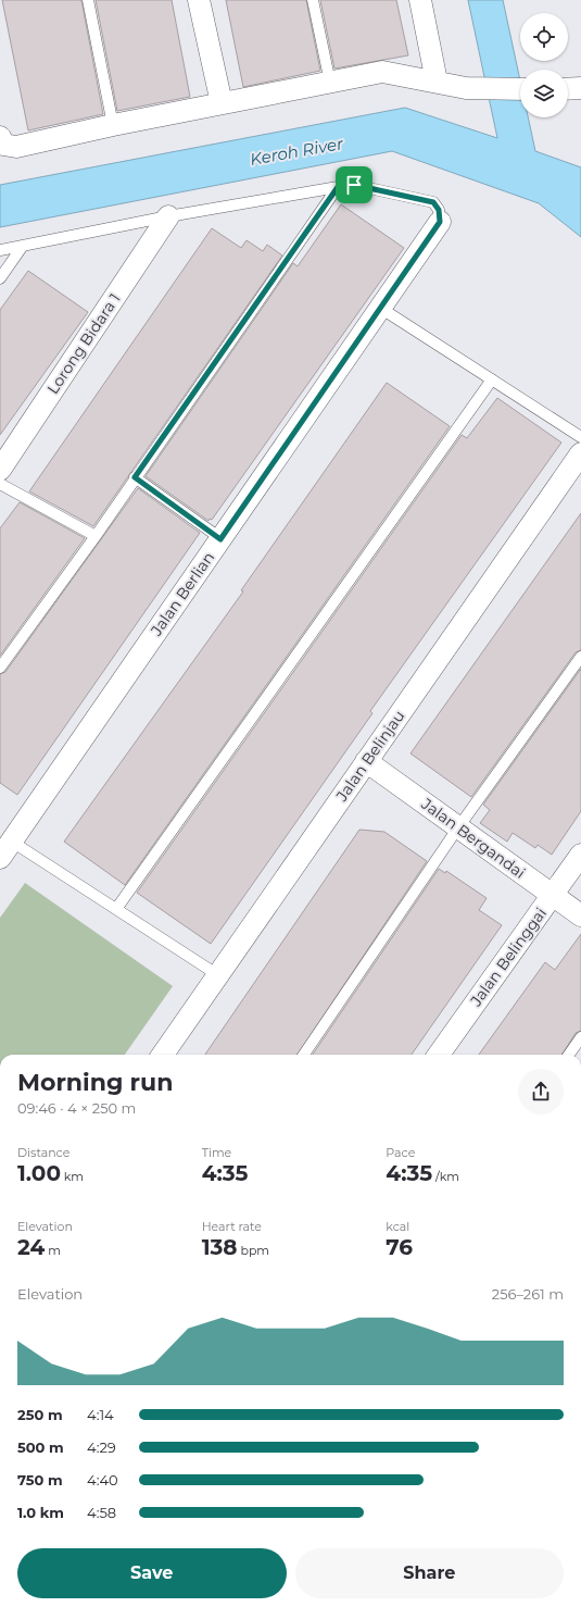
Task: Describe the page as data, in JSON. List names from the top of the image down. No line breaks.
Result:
{"streets":{"street":["Lorong Bidara 1","Jalan Berlian","Jalan Belinjau","Jalan Bergandai","Jalan Belinggai"]},"crossings":[["Jalan Belinjau","Jalan Bergandai"],["Jalan Bergandai","Jalan Belinggai"]],"water":["Keroh River"],"page":{"heading":["Morning run","09:46 · 4 × 250 m"],"stats":[["Distance","1.00 km"],["Time","4:35"],["Pace","4:35 /km"],["Elevation","24 m"],["Heart rate","138 bpm"],["kcal","76"]],"chart":["Elevation","256–261 m"],"list":[{"name":"250 m","note":"4:14"},{"name":"500 m","note":"4:29"},{"name":"750 m","note":"4:40"},{"name":"1.0 km","note":"4:58"}],"buttons":["Save","Share"]}}
